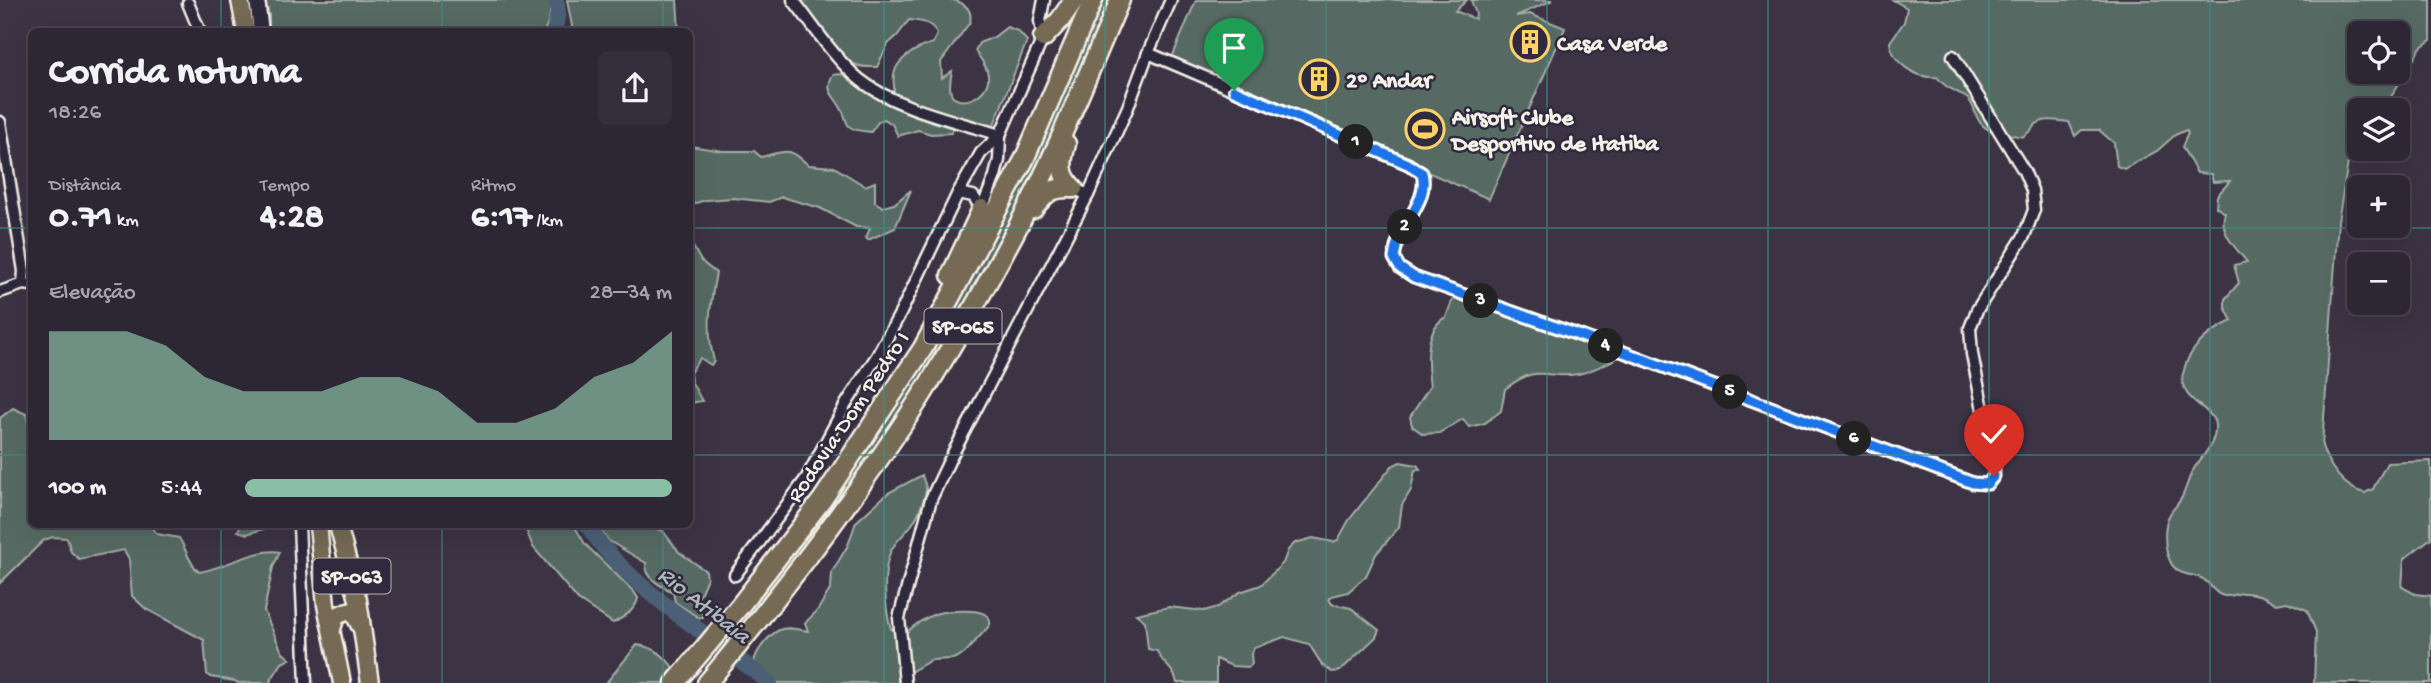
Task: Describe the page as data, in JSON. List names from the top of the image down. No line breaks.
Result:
{"streets":{"highway":["SP-065","Rodovia Dom Pedro I","SP-063"]},"water":["Rio Atibaia"],"places":{"building":["Casa Verde","2º Andar"],"sports":["Airsoft Clube Desportivo de Itatiba"]},"page":{"map_buttons":["+","−"],"heading":["Corrida noturna","18:26"],"pins":["1","2","3","4","5","6"],"stats":[["Distância","0.71 km"],["Tempo","4:28"],["Ritmo","6:17 /km"]],"chart":["Elevação","28–34 m"],"list":[{"name":"100 m","note":"5:44"}]}}
